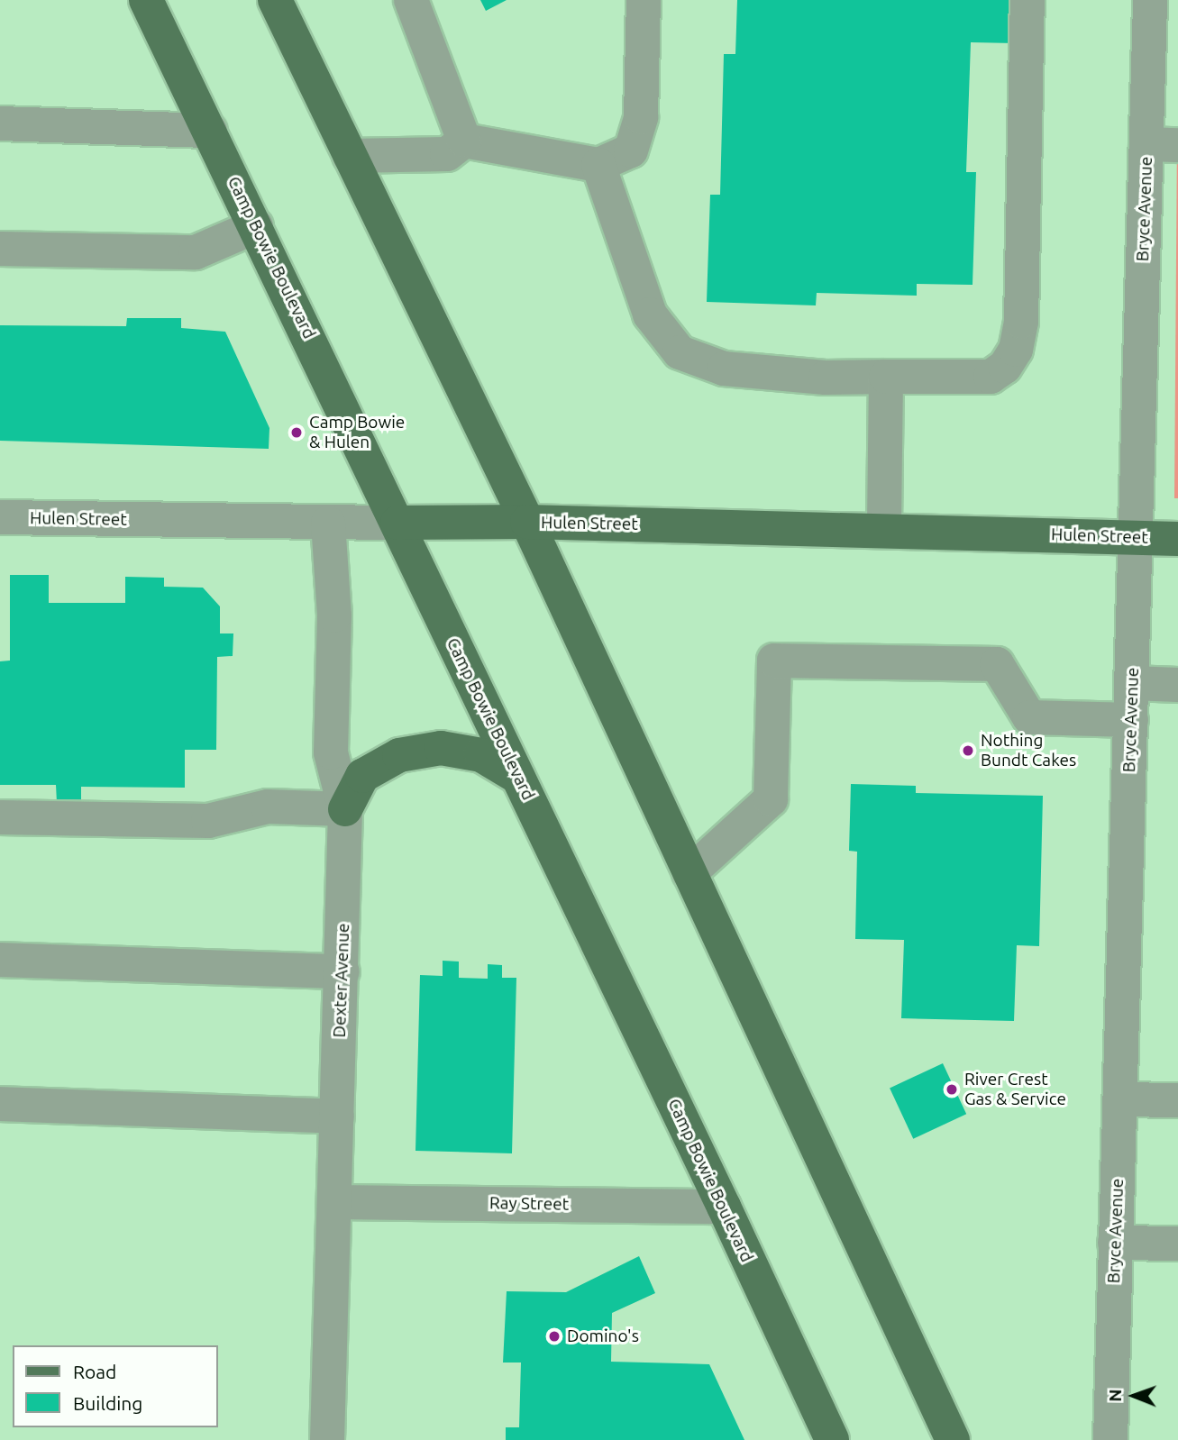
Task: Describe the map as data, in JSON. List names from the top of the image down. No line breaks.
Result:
{"streets":{"main road":["Camp Bowie Boulevard","Hulen Street"],"street":["Bryce Avenue","Dexter Avenue","Ray Street"]},"crossings":[["Bryce Avenue","Hulen Street"],["Camp Bowie Boulevard","Hulen Street"],["Camp Bowie Boulevard","Ray Street"],["Hulen Street","Dexter Avenue"],["Dexter Avenue","Ray Street"]],"places":["Camp Bowie & Hulen","Nothing Bundt Cakes","River Crest Gas & Service","Domino's"],"legend":["Road","Building"],"north":"left"}
